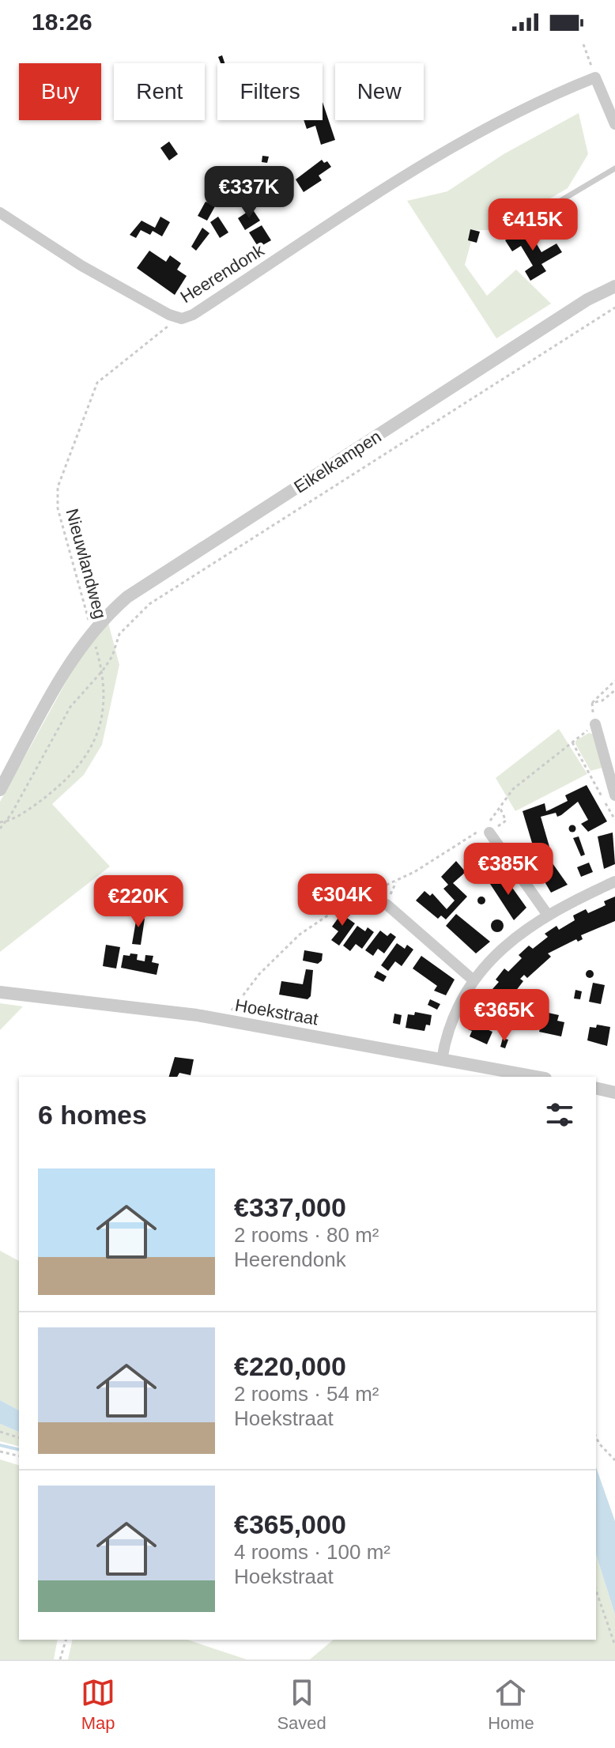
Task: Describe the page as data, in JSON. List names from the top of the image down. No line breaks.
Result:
{"streets":{"street":["Heerendonk","Eikelkampen","Hoekstraat"],"path":["Nieuwlandweg"]},"crossings":[["Heerendonk","Nieuwlandweg"],["Eikelkampen","Nieuwlandweg"]],"page":{"status":"18:26","chip":["Buy","Rent","Filters","New"],"price":["€337K","€415K","€385K","€304K","€220K","€365K"],"heading":"6 homes","list":[{"name":"€337,000","note":"2 rooms · 80 m² · Heerendonk"},{"name":"€220,000","note":"2 rooms · 54 m² · Hoekstraat"},{"name":"€365,000","note":"4 rooms · 100 m² · Hoekstraat"}],"tabs":["Map","Saved","Home"]}}
